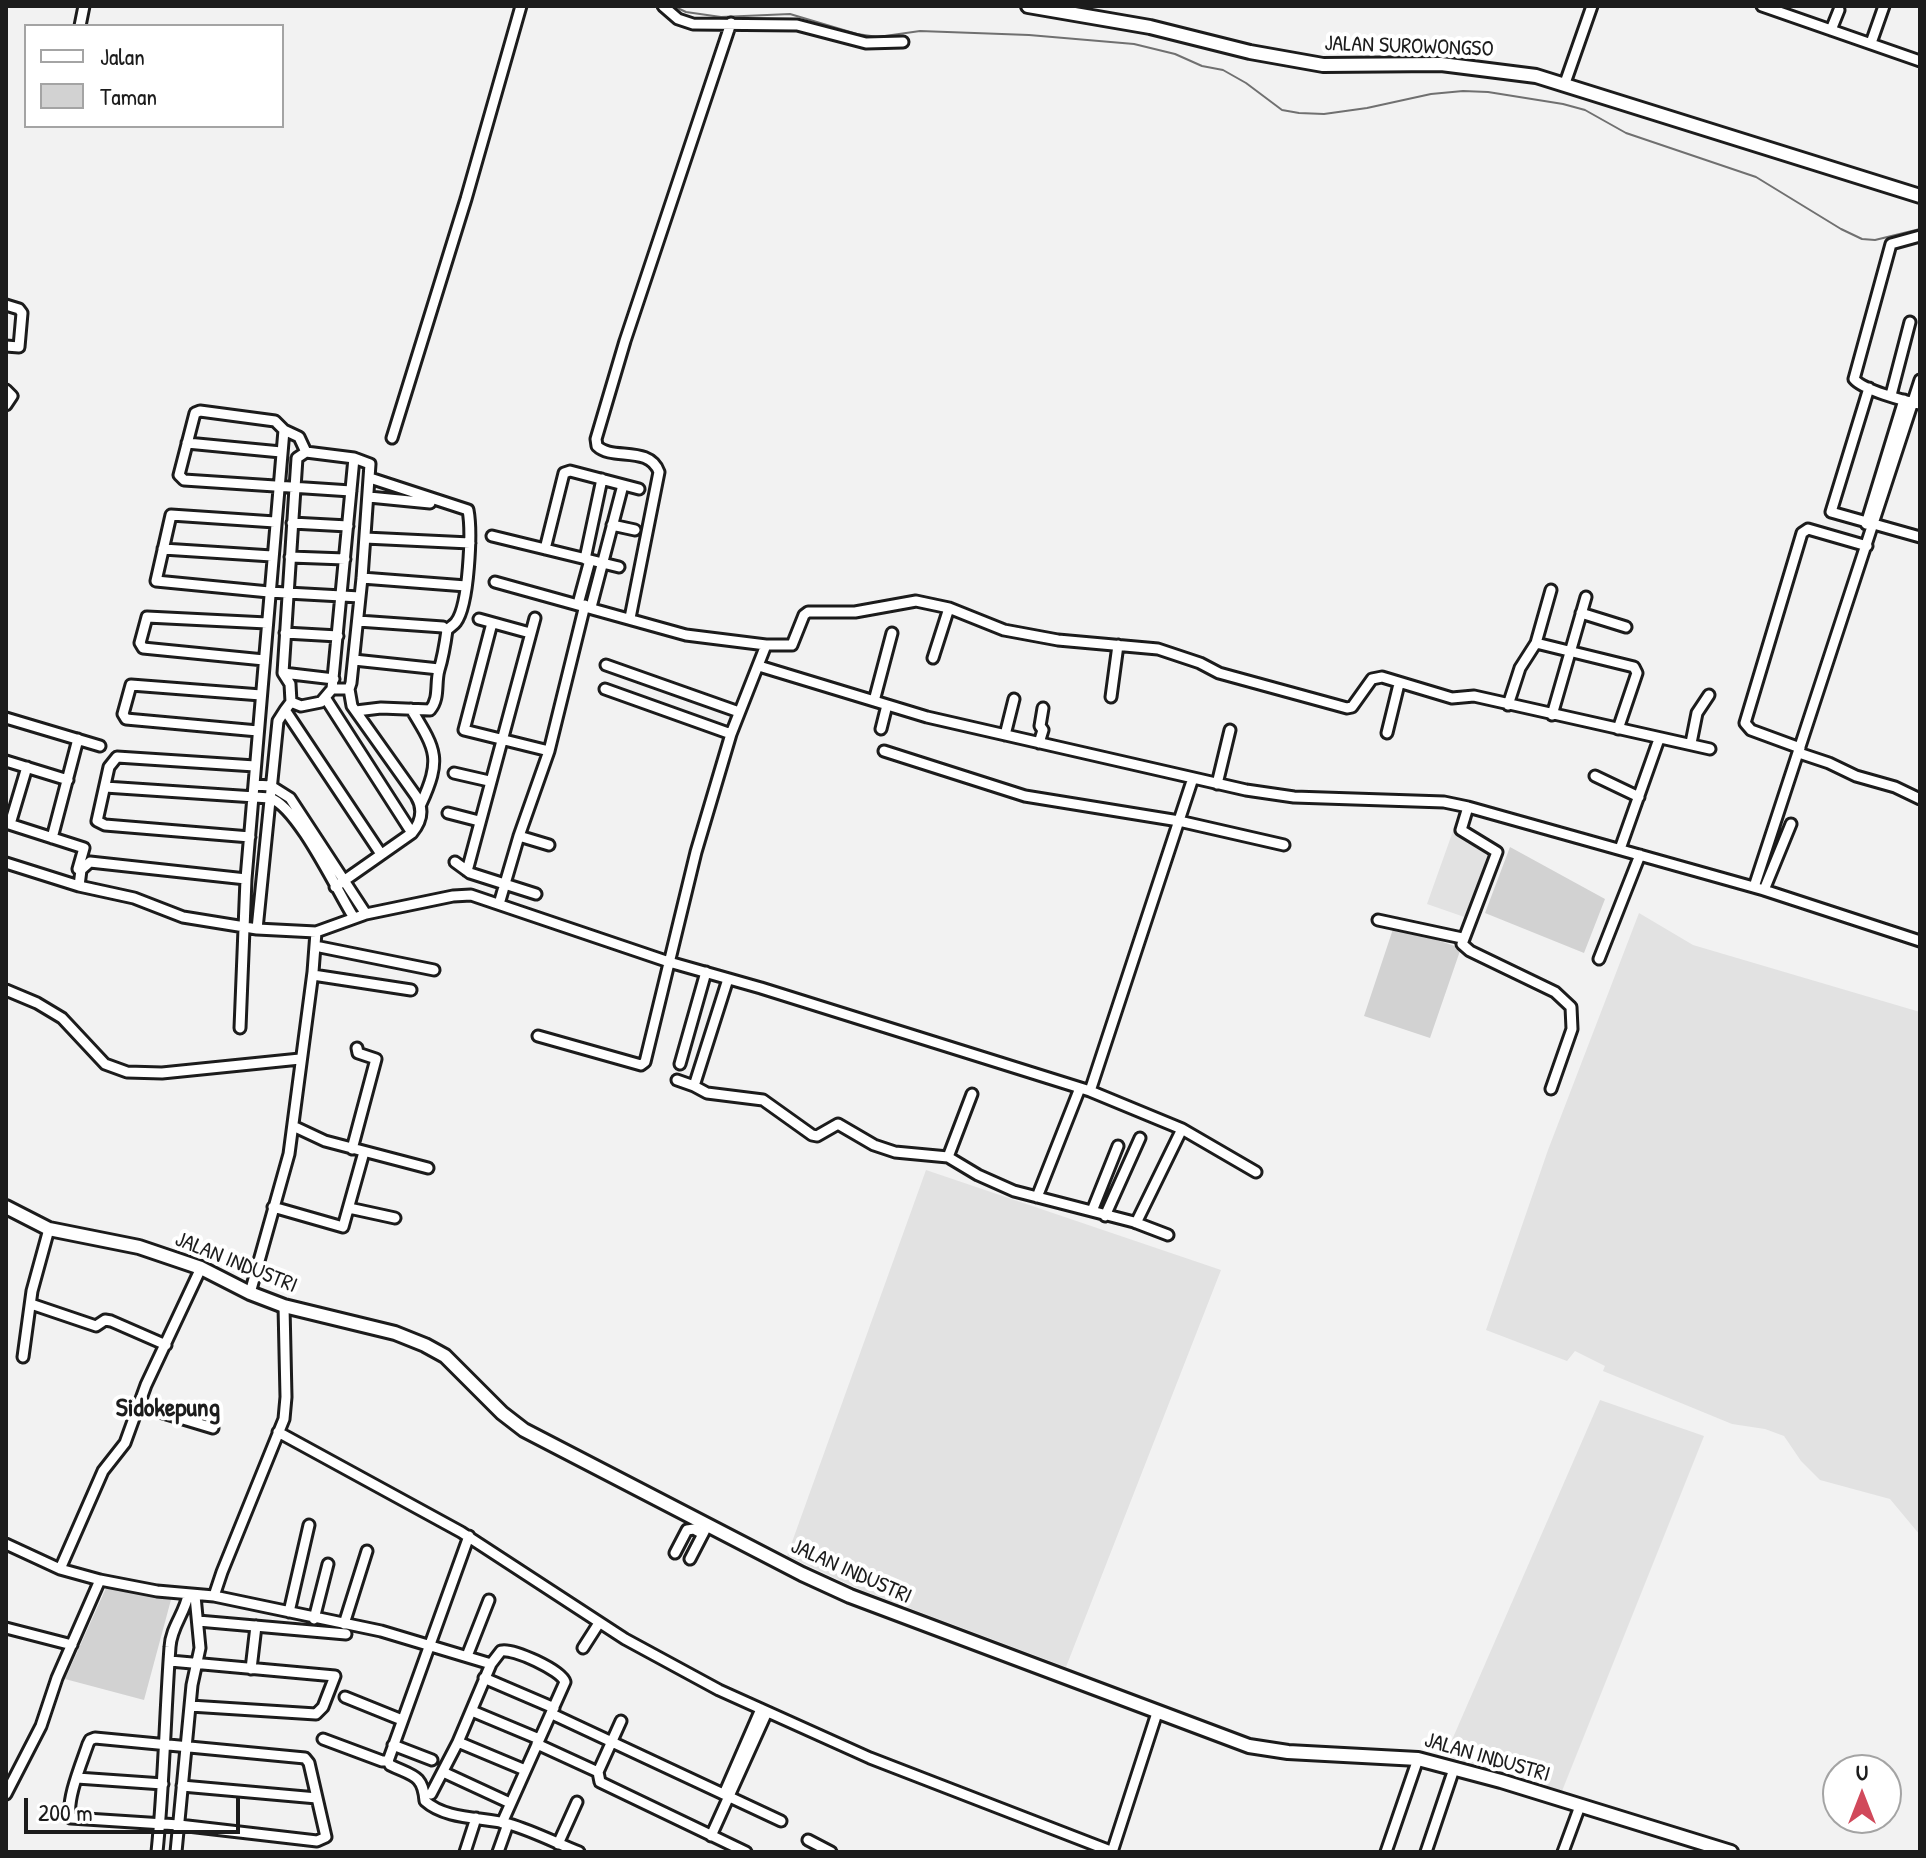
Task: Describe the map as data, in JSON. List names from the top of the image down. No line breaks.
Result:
{"streets":{"street":["JALAN SUROWONGSO","JALAN INDUSTRI"]},"districts":["Sidokepung"],"legend":["Jalan","Taman"],"scale_bar":"200 m","north":"top"}
